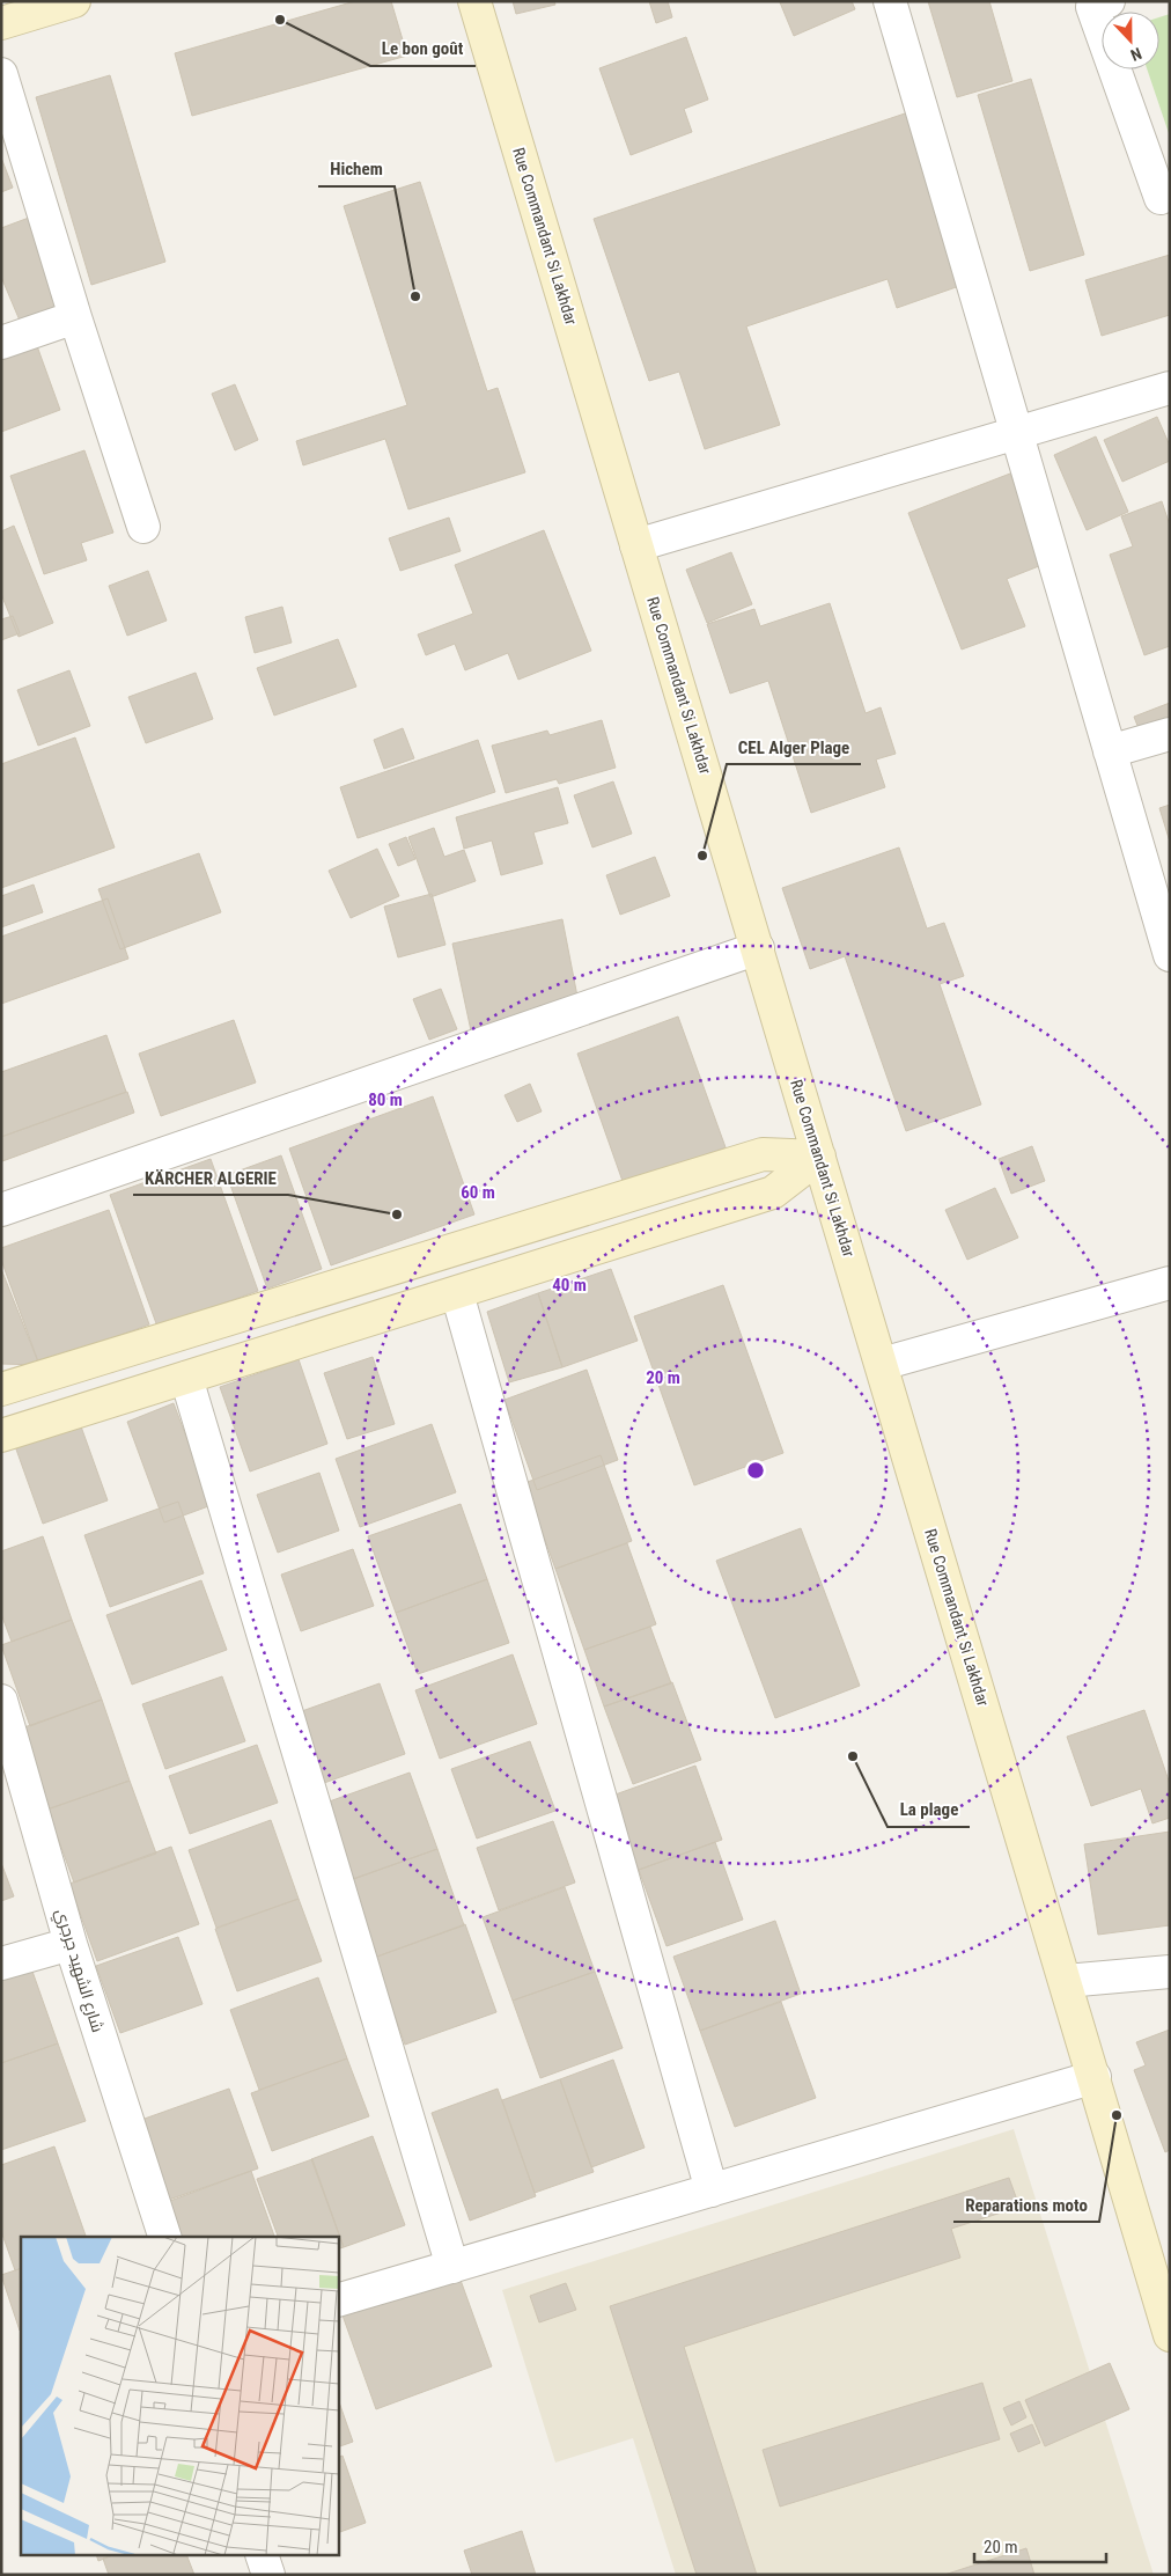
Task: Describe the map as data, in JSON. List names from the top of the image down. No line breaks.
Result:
{"streets":{"main road":["Rue Commandant Si Lakhdar"],"street":["شارع الشهيد جرجري"]},"places":["Le bon goût","Hichem","CEL Alger Plage","KÄRCHER ALGERIE","La plage","Reparations moto"],"scale_bar":"20 m","north":"bottom","rings":["80 m","60 m","40 m","20 m"]}
